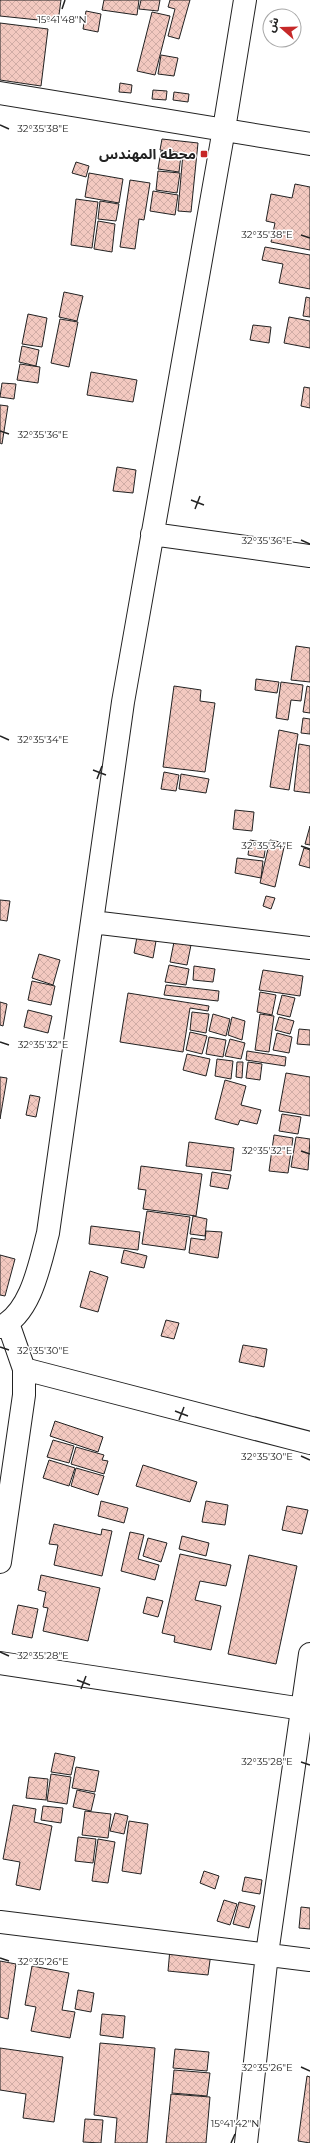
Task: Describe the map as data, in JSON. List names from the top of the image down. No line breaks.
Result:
{"places":{"transit":["محطه المهندس"]},"north":"left","coordinates":["15°41'48\"N","32°35'38\"E","32°35'36\"E","32°35'34\"E","32°35'32\"E","32°35'30\"E","32°35'28\"E","32°35'26\"E","15°41'42\"N"]}
